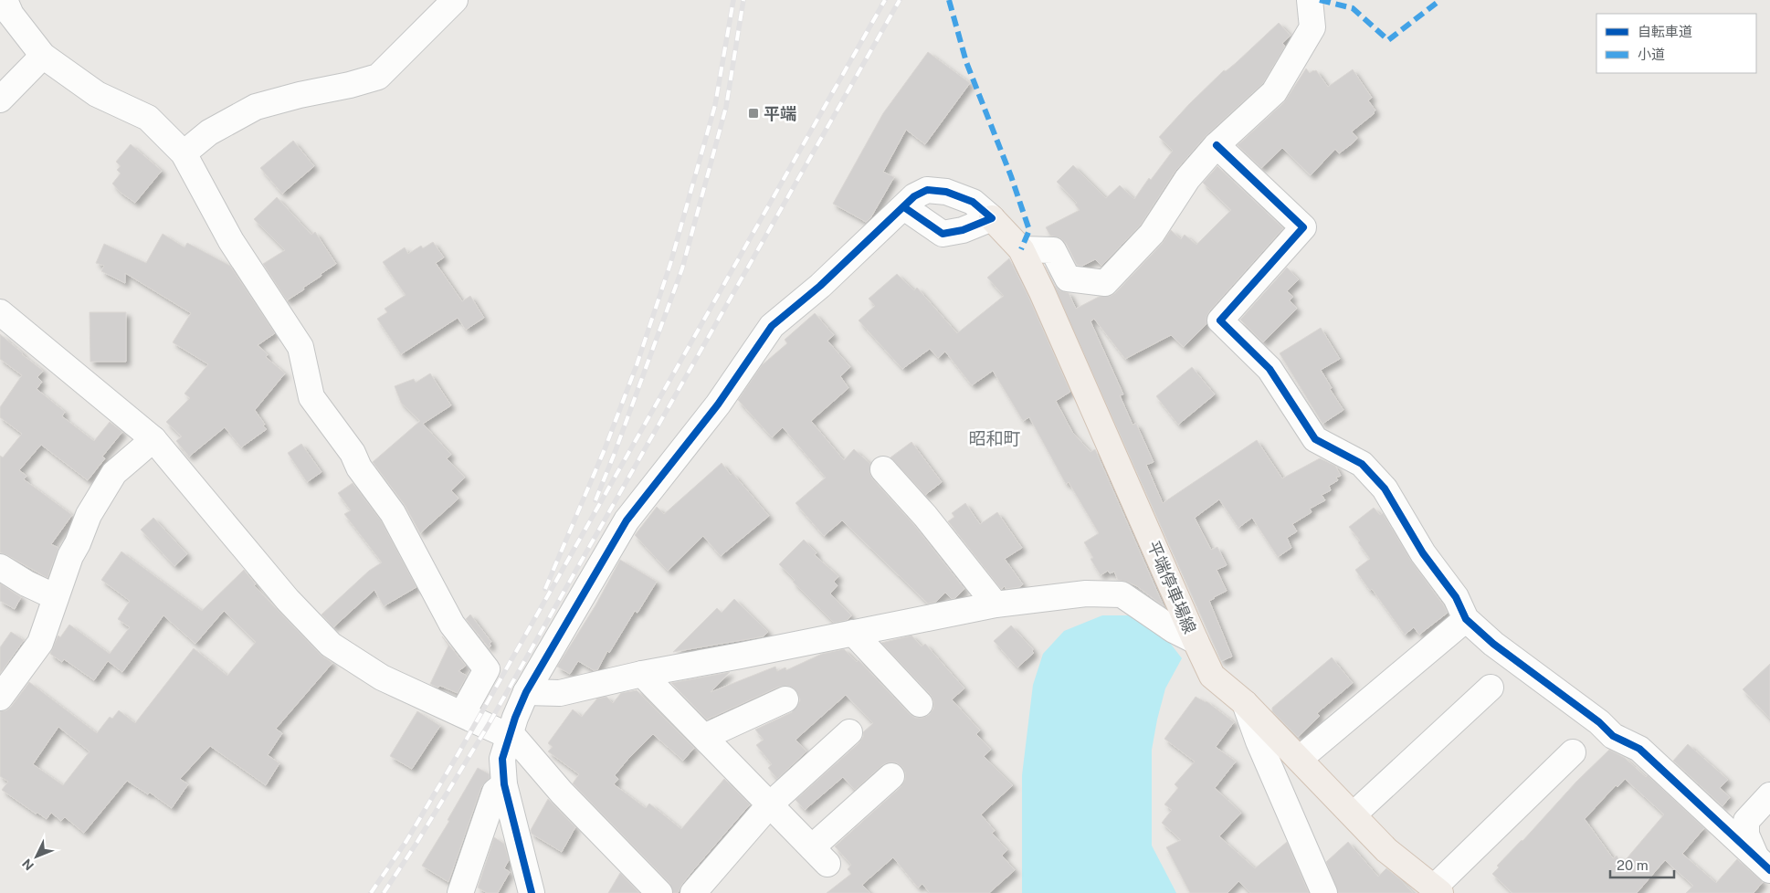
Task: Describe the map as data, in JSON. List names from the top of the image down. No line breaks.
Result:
{"streets":{"main road":["平端停車場線"]},"districts":["昭和町"],"places":{"transit":["平端"]},"legend":["自転車道","小道"],"scale_bar":"20 m","north":"bottom left"}
